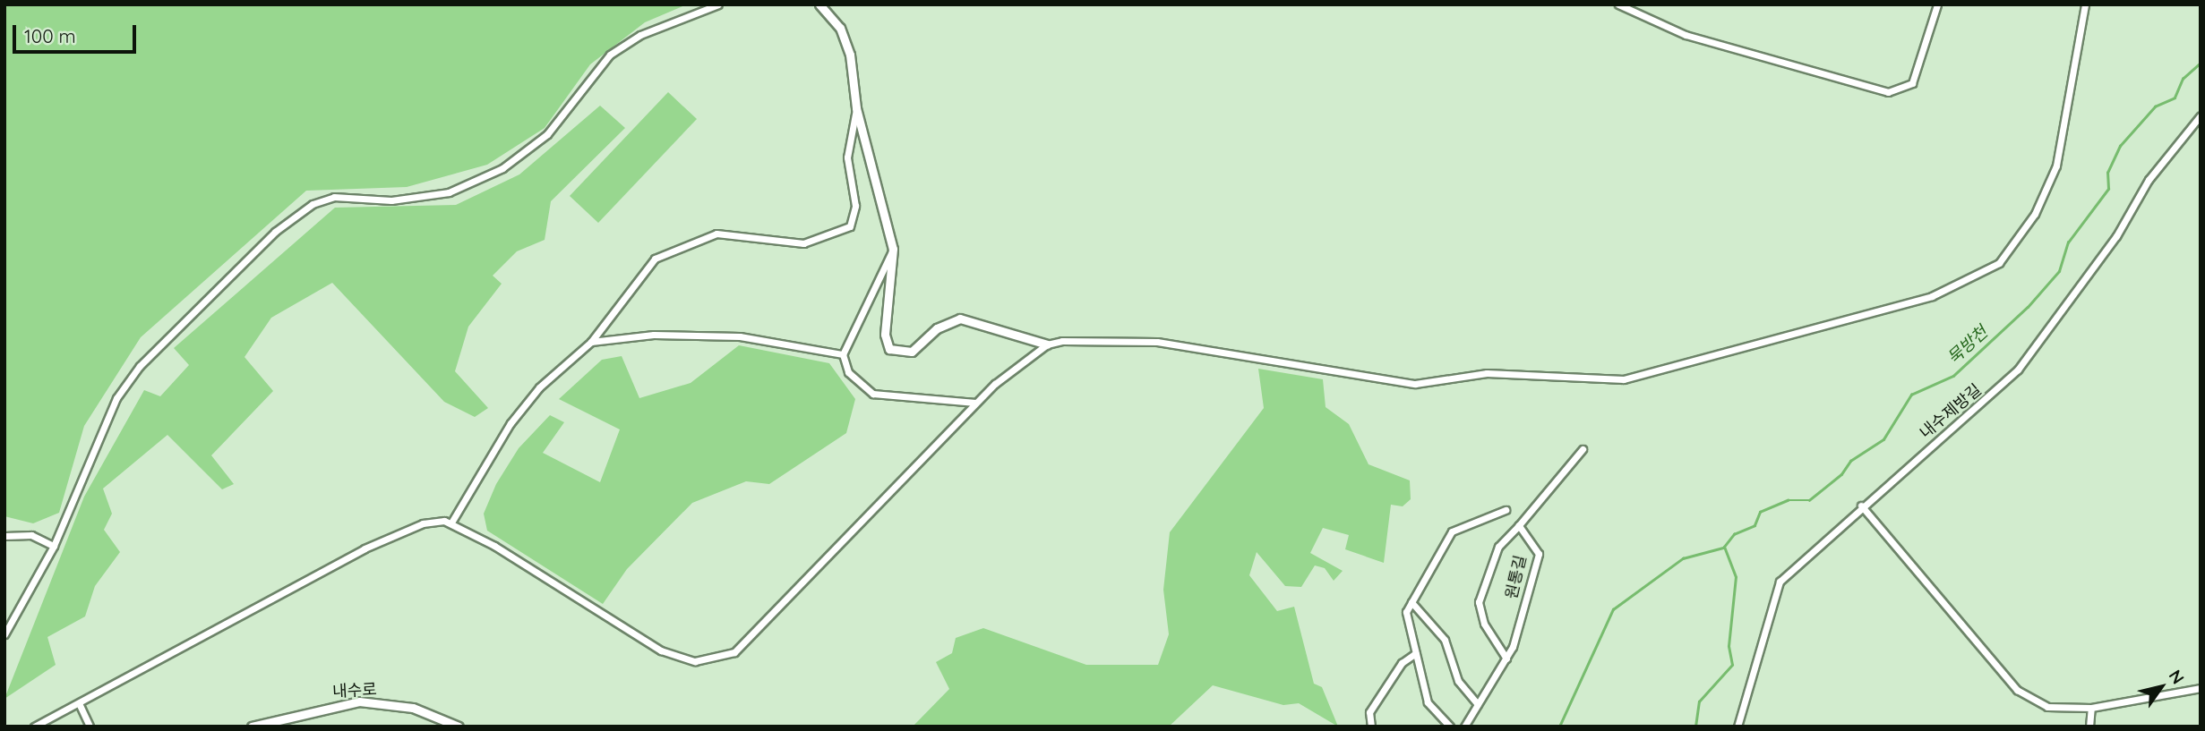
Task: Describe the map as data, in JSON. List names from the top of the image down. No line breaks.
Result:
{"streets":{"street":["내수제방길","원통길","내수로"]},"water":["묵방천"],"scale_bar":"100 m","north":"top right"}
